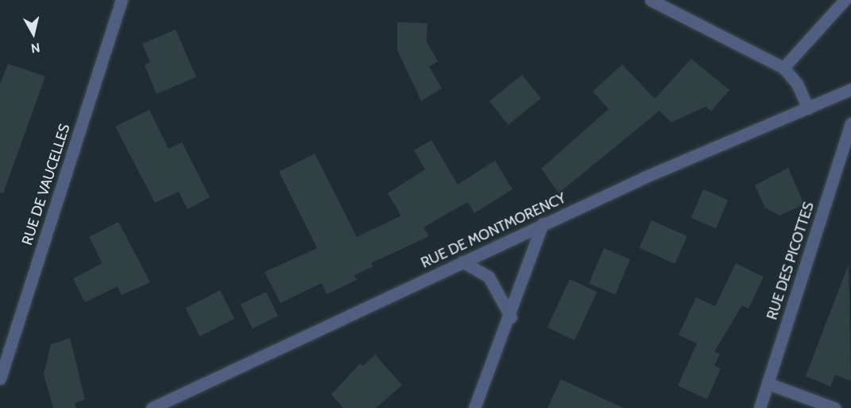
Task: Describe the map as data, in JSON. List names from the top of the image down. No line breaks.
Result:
{"streets":{"street":["RUE DE VAUCELLES","RUE DE MONTMORENCY","RUE DES PICOTTES"]},"north":"bottom"}
